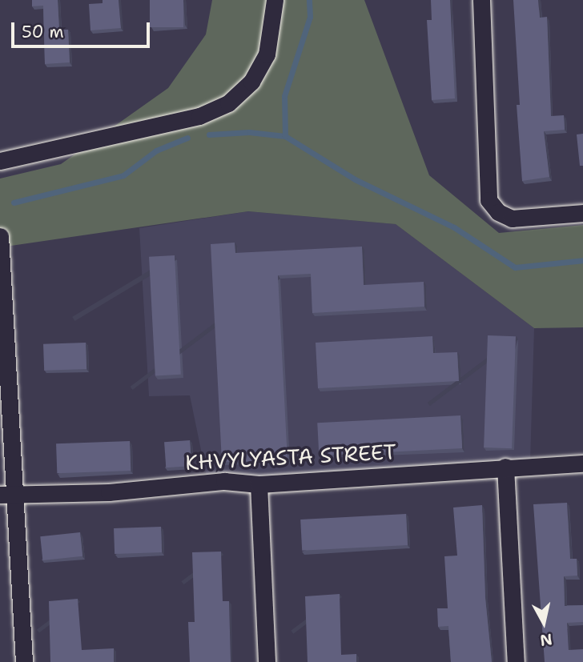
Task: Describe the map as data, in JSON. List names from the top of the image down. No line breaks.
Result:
{"streets":{"street":["KHVYLYASTA STREET"]},"scale_bar":"50 m","north":"bottom"}
